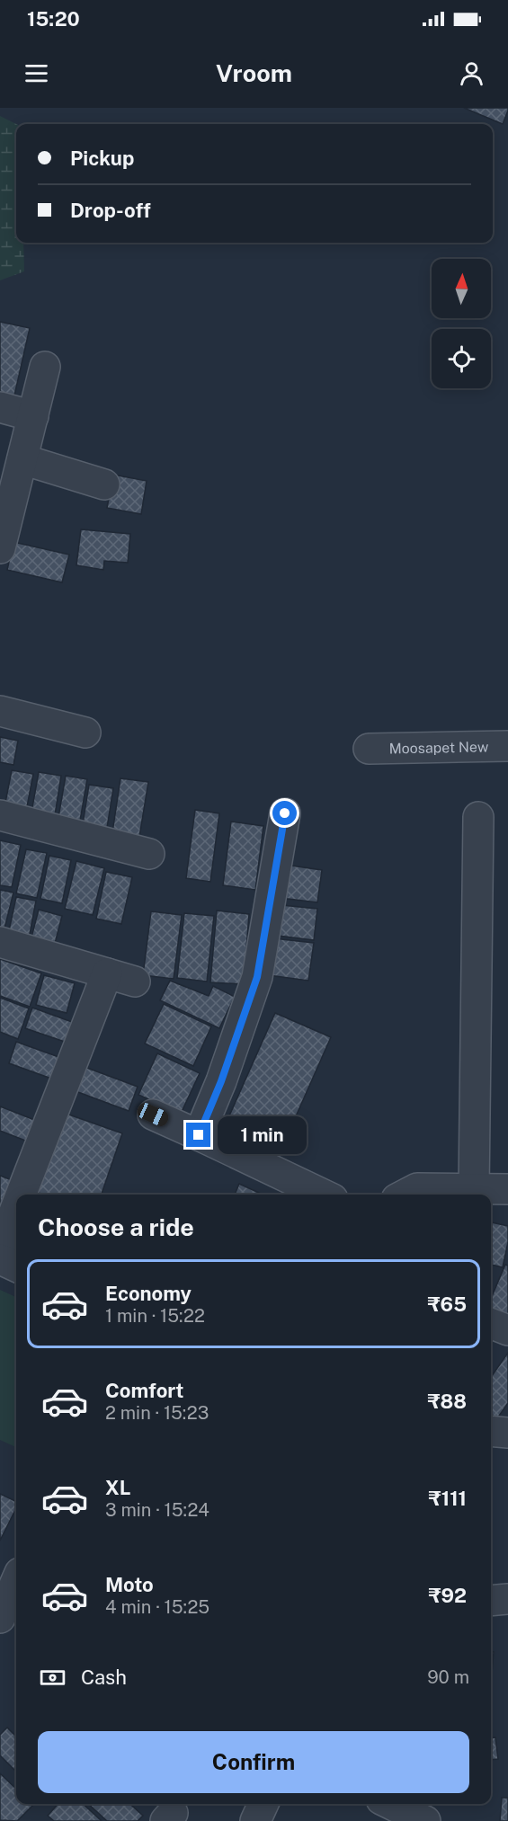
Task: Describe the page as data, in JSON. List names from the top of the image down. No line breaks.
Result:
{"streets":{"street":["Moosapet New"]},"north":"top","page":{"status":"15:20","header":"Vroom","banner":["Pickup","Drop-off"],"bubble":"1 min","heading":"Choose a ride","list":[{"name":"Economy","note":"1 min · 15:22","value":"₹65"},{"name":"Comfort","note":"2 min · 15:23","value":"₹88"},{"name":"XL","note":"3 min · 15:24","value":"₹111"},{"name":"Moto","note":"4 min · 15:25","value":"₹92"}],"pay":["Cash","90 m"],"buttons":"Confirm"}}
